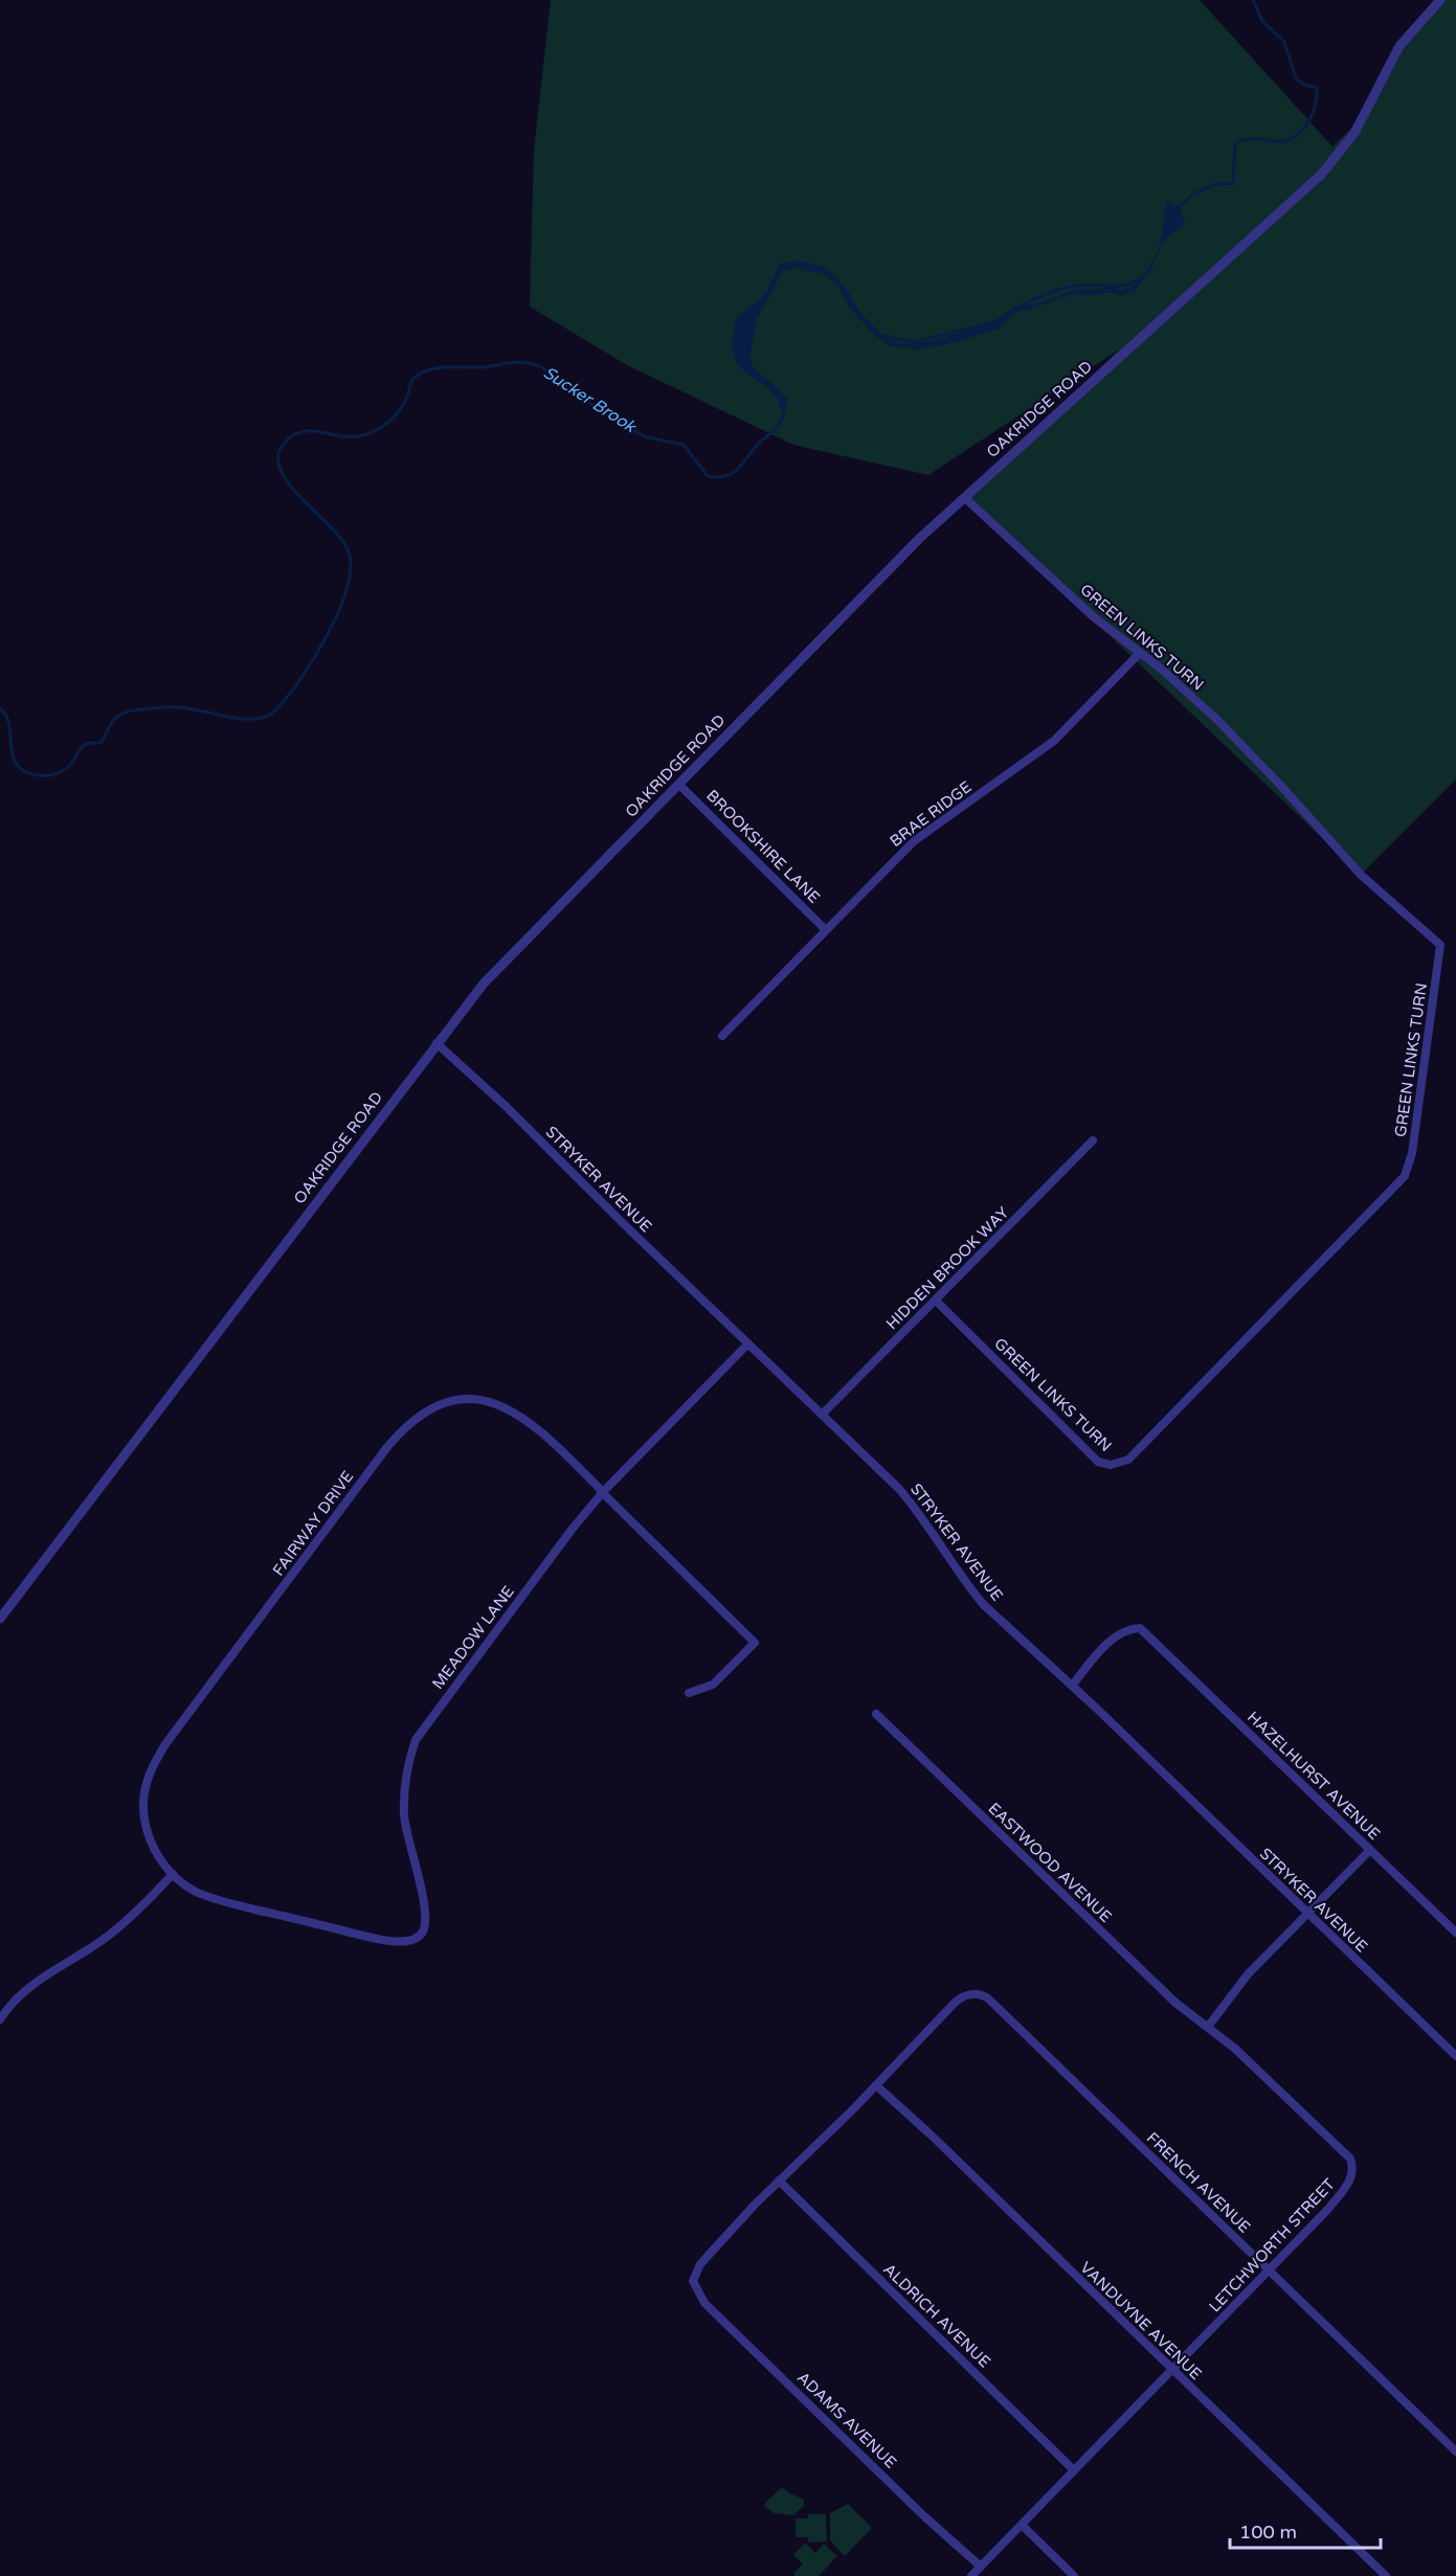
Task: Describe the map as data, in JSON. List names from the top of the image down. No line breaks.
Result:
{"streets":{"street":["OAKRIDGE ROAD","GREEN LINKS TURN","BRAE RIDGE","BROOKSHIRE LANE","STRYKER AVENUE","HIDDEN BROOK WAY","FAIRWAY DRIVE","MEADOW LANE","HAZELHURST AVENUE","EASTWOOD AVENUE","FRENCH AVENUE","LETCHWORTH STREET","ALDRICH AVENUE","VANDUYNE AVENUE","ADAMS AVENUE"]},"crossings":[["OAKRIDGE ROAD","GREEN LINKS TURN"],["OAKRIDGE ROAD","BROOKSHIRE LANE"],["OAKRIDGE ROAD","STRYKER AVENUE"],["GREEN LINKS TURN","BRAE RIDGE"],["GREEN LINKS TURN","HIDDEN BROOK WAY"],["BRAE RIDGE","BROOKSHIRE LANE"],["STRYKER AVENUE","HIDDEN BROOK WAY"],["STRYKER AVENUE","MEADOW LANE"],["STRYKER AVENUE","HAZELHURST AVENUE"],["FAIRWAY DRIVE","MEADOW LANE"],["EASTWOOD AVENUE","LETCHWORTH STREET"],["FRENCH AVENUE","LETCHWORTH STREET"],["FRENCH AVENUE","VANDUYNE AVENUE"],["LETCHWORTH STREET","ALDRICH AVENUE"],["LETCHWORTH STREET","VANDUYNE AVENUE"],["LETCHWORTH STREET","ADAMS AVENUE"],["ALDRICH AVENUE","ADAMS AVENUE"]],"water":["Sucker Brook"],"scale_bar":"100 m"}
